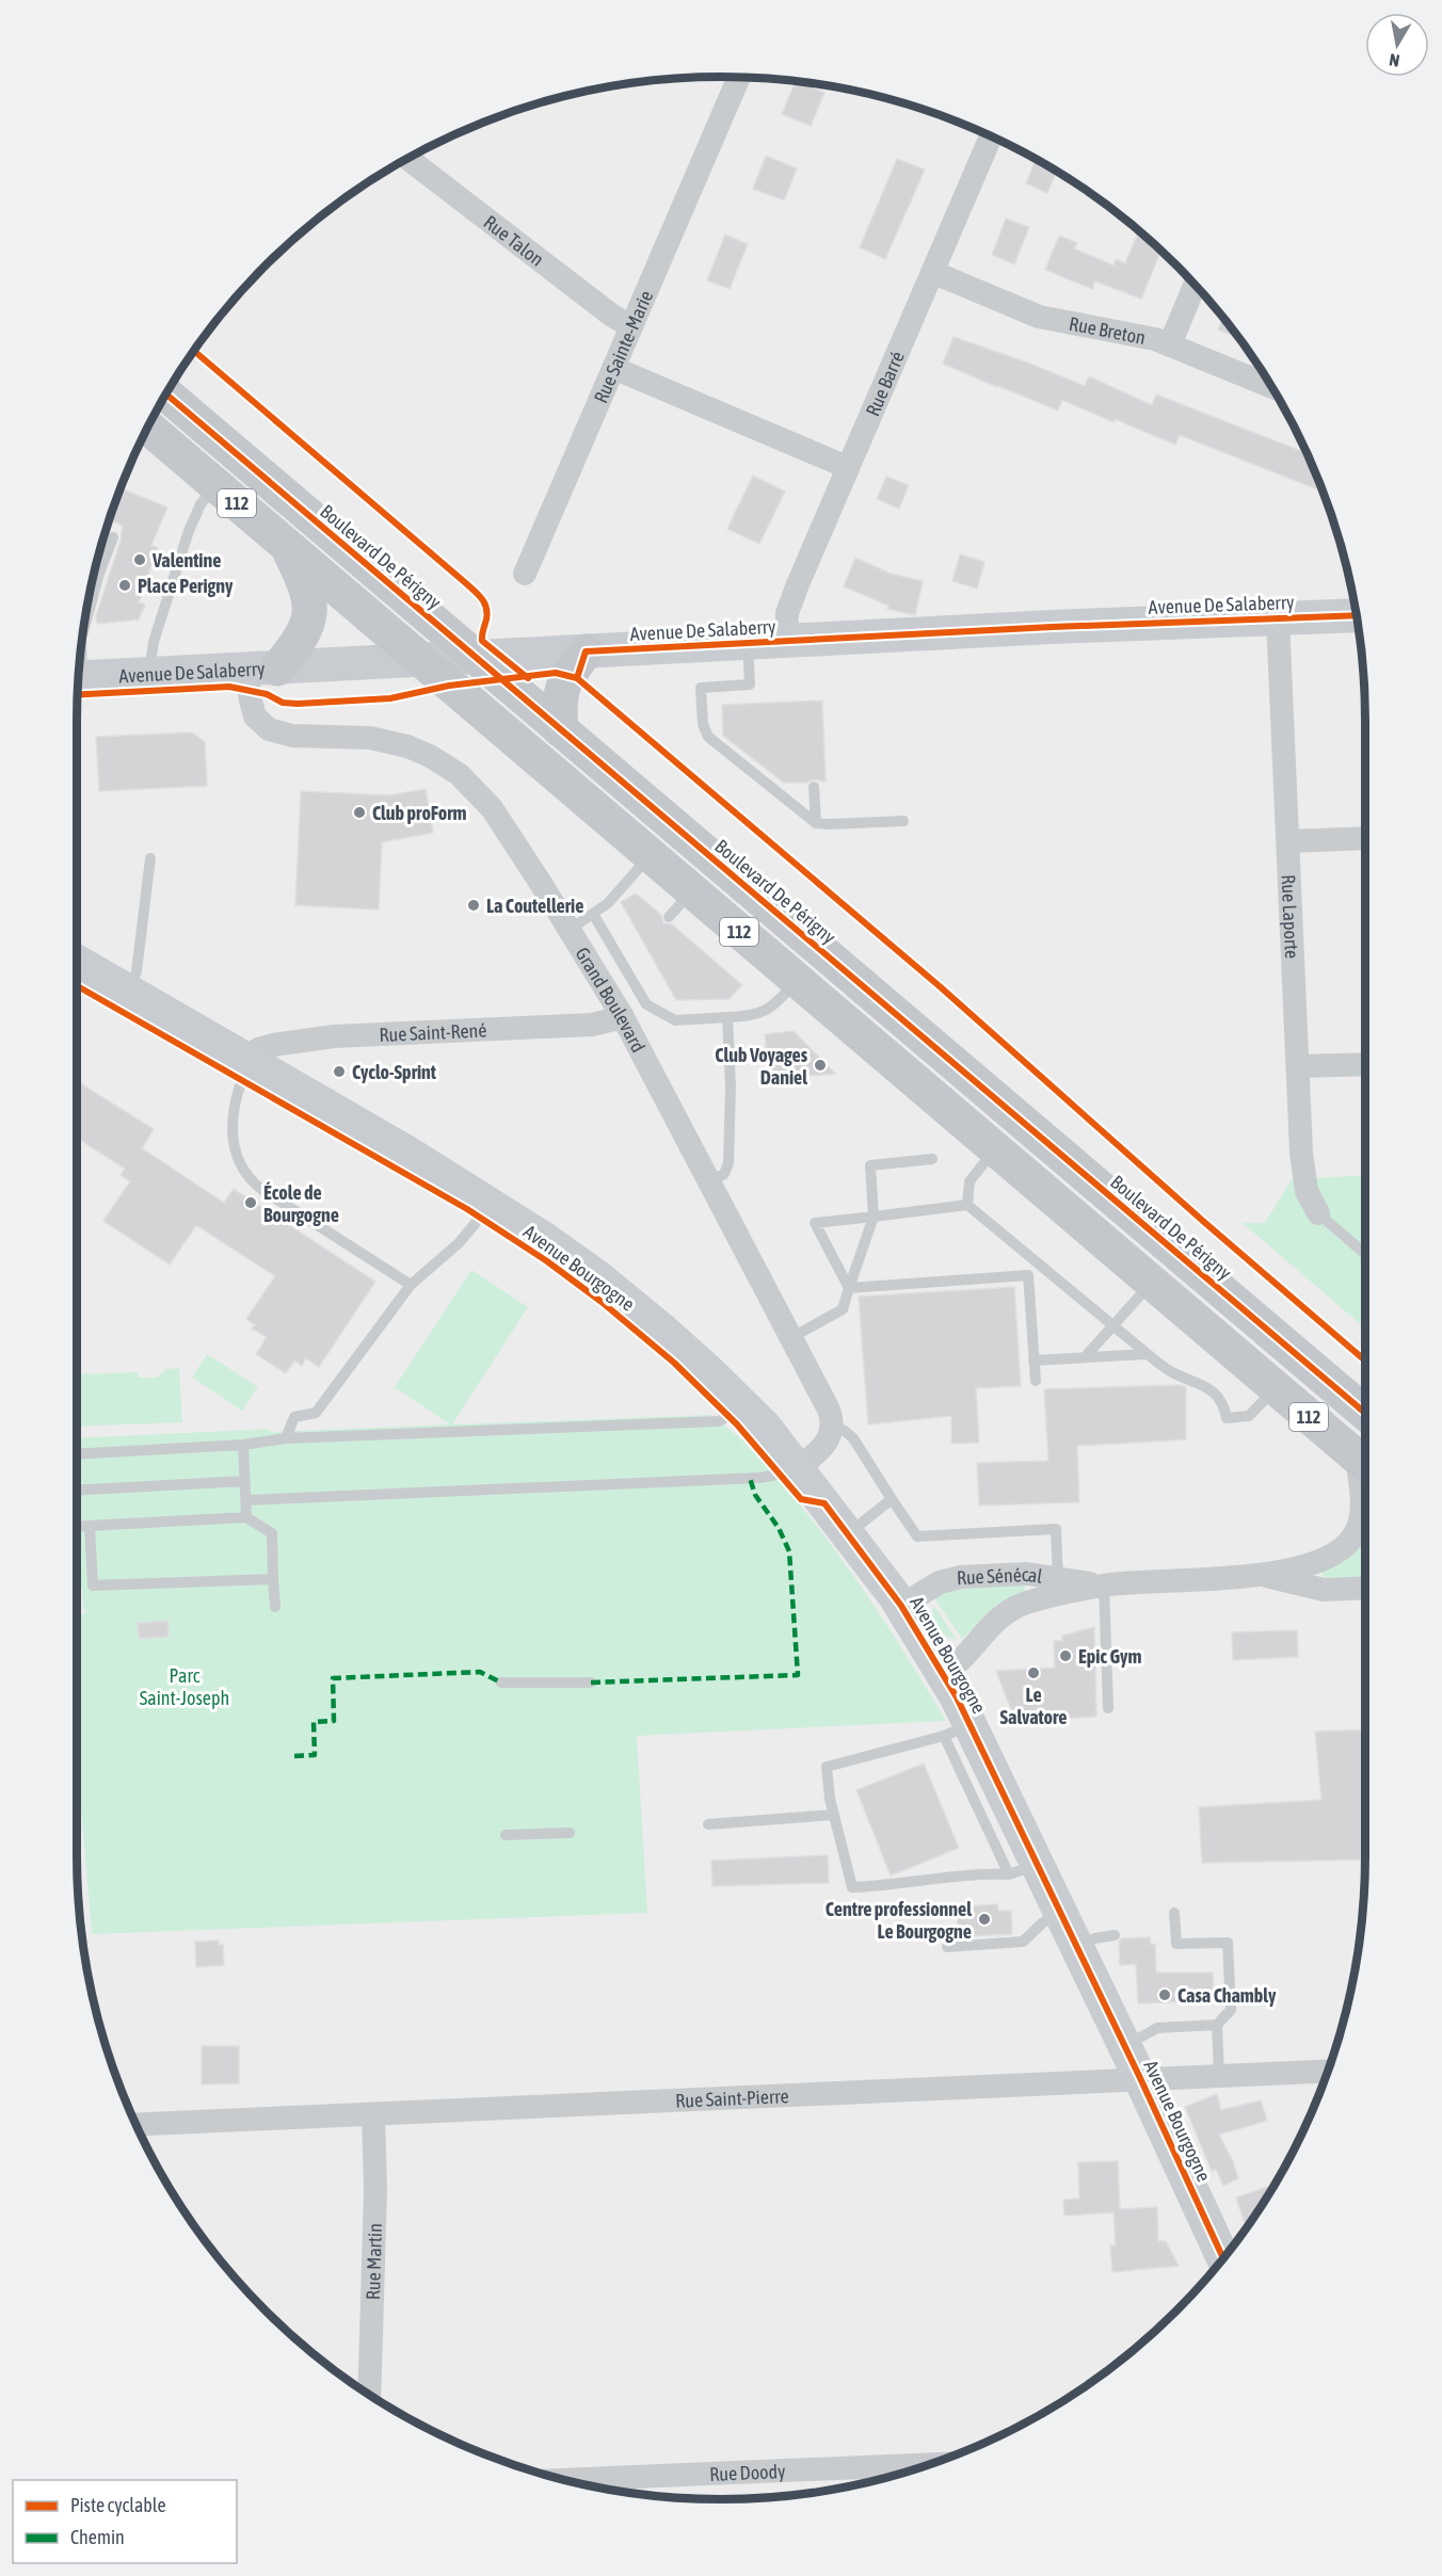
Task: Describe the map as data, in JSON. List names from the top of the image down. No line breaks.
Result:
{"streets":{"main road":["112","Boulevard De Périgny"],"street":["Rue Talon","Rue Breton","Rue Sainte-Marie","Rue Barré","Avenue De Salaberry","Rue Laporte","Grand Boulevard","Rue Saint-René","Avenue Bourgogne","Rue Sénécal","Rue Saint-Pierre","Rue Martin","Rue Doody"]},"crossings":[["Rue Talon","Rue Sainte-Marie"],["Rue Breton","Rue Barré"],["Rue Barré","Avenue De Salaberry"],["112","Avenue De Salaberry"],["112","Rue Sénécal"],["Boulevard De Périgny","Avenue De Salaberry"],["Avenue De Salaberry","Rue Laporte"],["Avenue De Salaberry","Grand Boulevard"],["Grand Boulevard","Rue Saint-René"],["Rue Saint-René","Avenue Bourgogne"],["Avenue Bourgogne","Rue Sénécal"],["Avenue Bourgogne","Rue Saint-Pierre"],["Rue Saint-Pierre","Rue Martin"]],"parks":["Parc Saint-Joseph"],"places":["Valentine","Place Perigny","Club proForm","La Coutellerie","Club Voyages Daniel","Cyclo-Sprint","École de Bourgogne","Epic Gym","Le Salvatore","Centre professionnel Le Bourgogne","Casa Chambly"],"legend":["Piste cyclable","Chemin"],"north":"bottom"}
